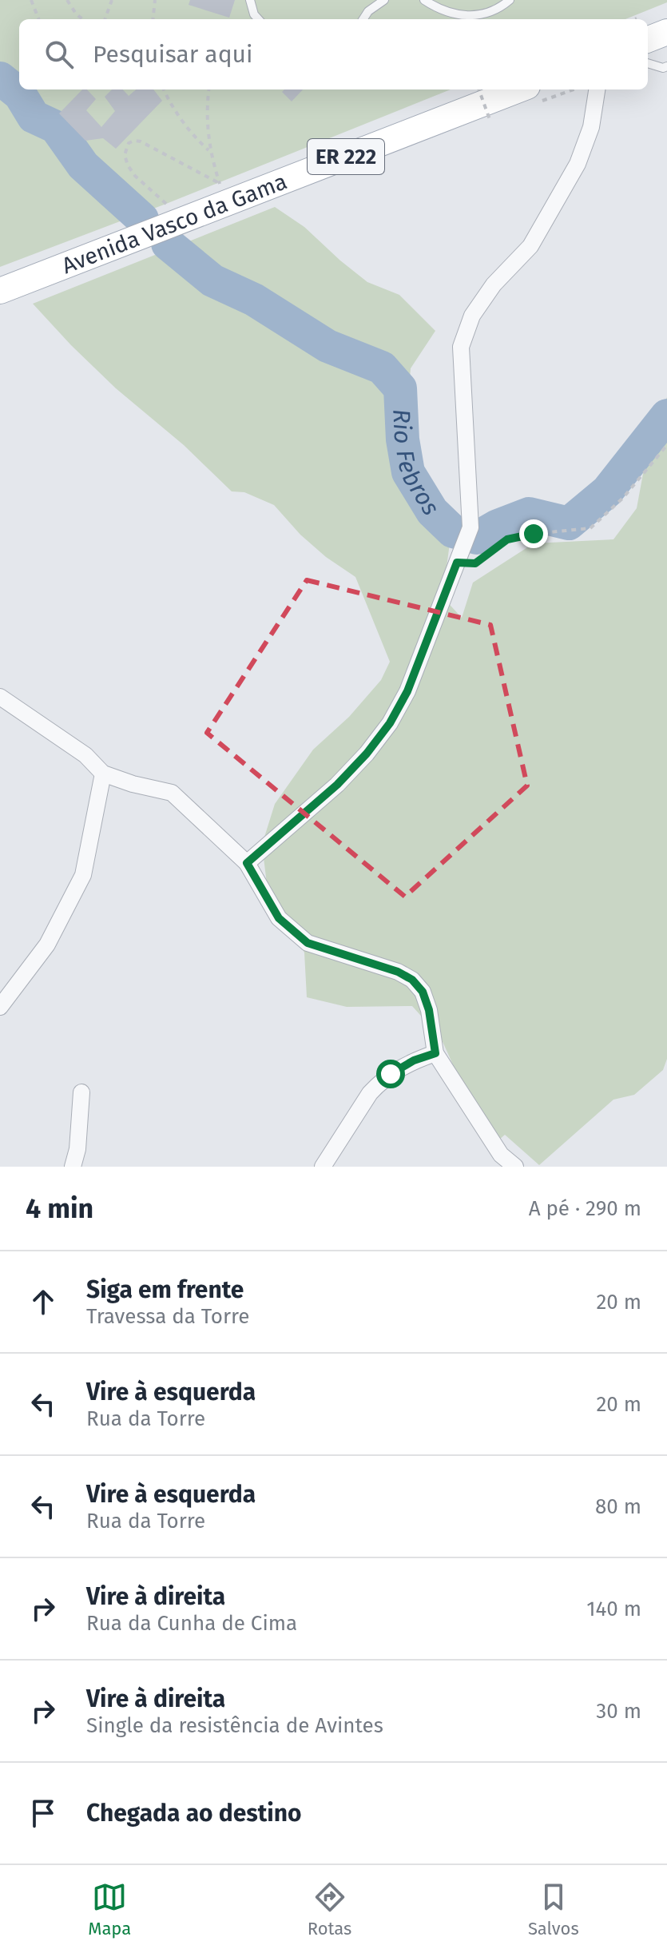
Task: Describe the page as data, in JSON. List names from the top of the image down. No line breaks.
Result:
{"streets":{"main road":["ER 222","Avenida Vasco da Gama"]},"water":["Rio Febros"],"page":{"search":"Pesquisar aqui","heading":["4 min","A pé · 290 m"],"list":[["Siga em frente","Travessa da Torre","20 m"],["Vire à esquerda","Rua da Torre","20 m"],["Vire à esquerda","Rua da Torre","80 m"],["Vire à direita","Rua da Cunha de Cima","140 m"],["Vire à direita","Single da resistência de Avintes","30 m"],"Chegada ao destino"],"nav":["Mapa","Rotas","Salvos"]}}
